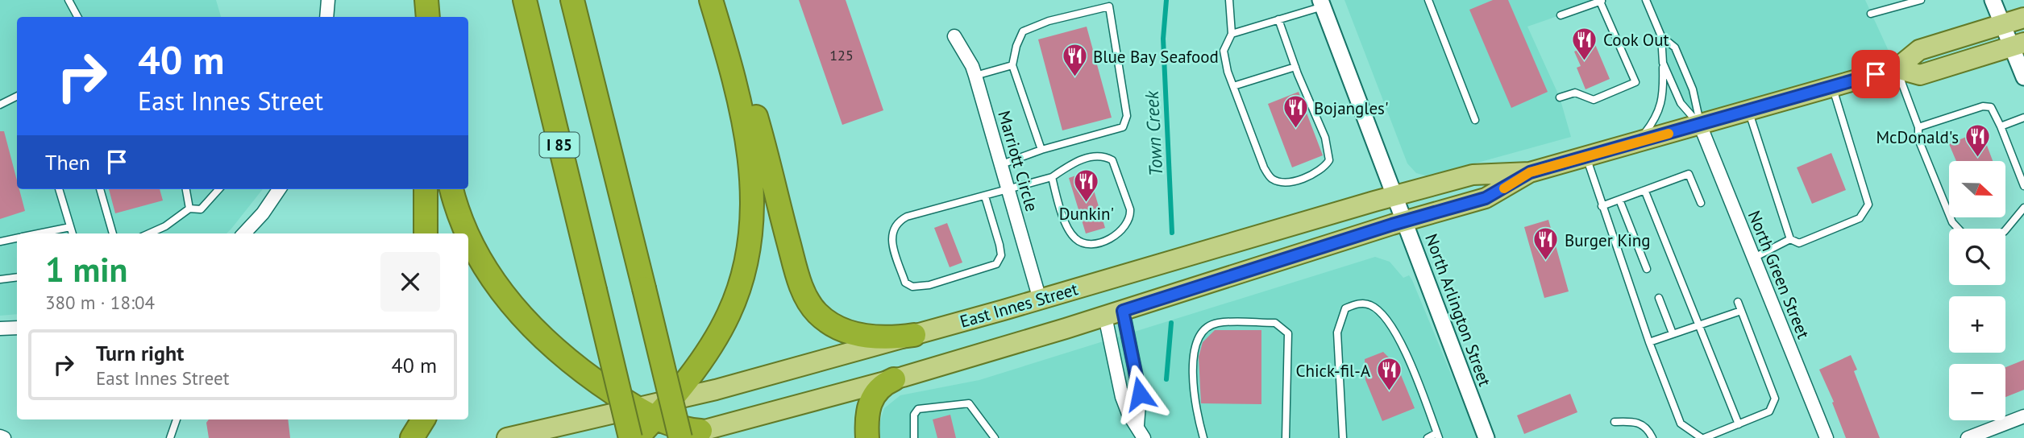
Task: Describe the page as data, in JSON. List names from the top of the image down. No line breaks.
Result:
{"streets":{"highway":["I 85"],"main road":["East Innes Street"],"street":["Marriott Circle","North Green Street","North Arlington Street"]},"crossings":[["I 85","East Innes Street"],["Marriott Circle","East Innes Street"],["North Green Street","East Innes Street"],["East Innes Street","North Arlington Street"]],"water":["Town Creek"],"places":{"restaurant":["Cook Out","Blue Bay Seafood","Bojangles'","McDonald's","Dunkin'","Burger King","Chick-fil-A"]},"house_numbers":["125"],"north":"right","page":{"turn":["40 m","East Innes Street"],"then":"Then","map_buttons":["+","−"],"heading":["1 min","380 m · 18:04"],"list":[{"name":"Turn right","note":"East Innes Street","value":"40 m"}]}}
